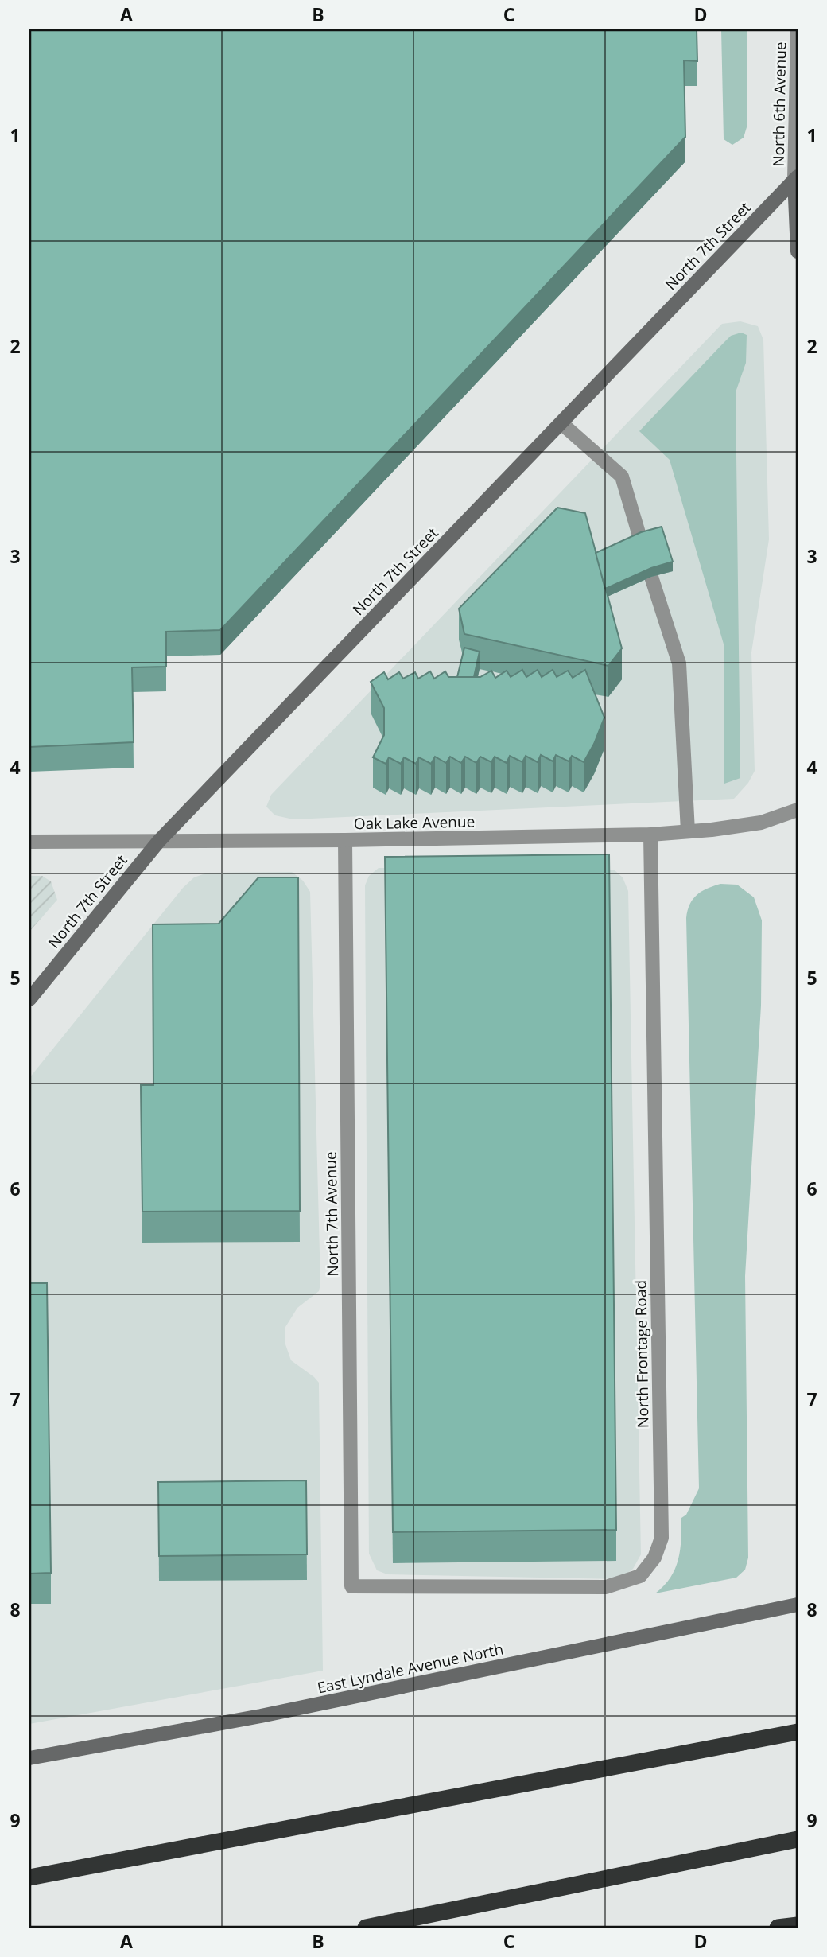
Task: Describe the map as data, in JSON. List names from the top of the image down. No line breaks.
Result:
{"streets":{"main road":["North 7th Street","East Lyndale Avenue North"],"street":["North 6th Avenue","Oak Lake Avenue","North 7th Avenue","North Frontage Road"]},"crossings":[["North 6th Avenue","North 7th Street"],["North 7th Street","Oak Lake Avenue"],["Oak Lake Avenue","North 7th Avenue"],["Oak Lake Avenue","North Frontage Road"],["North 7th Avenue","North Frontage Road"]],"grid":{"columns":["A","B","C","D"],"rows":["1","2","3","4","5","6","7","8","9"]}}
